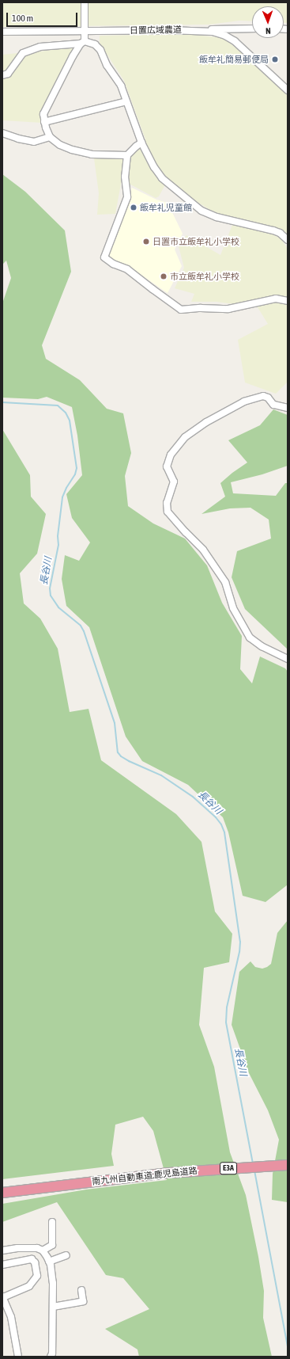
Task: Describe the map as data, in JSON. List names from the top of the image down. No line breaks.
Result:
{"streets":{"highway":["E3A","南九州自動車道;鹿児島道路"],"street":["日置広域農道"]},"water":["長谷川"],"places":["飯牟礼簡易郵便局","飯牟礼児童館","日置市立飯牟礼小学校","市立飯牟礼小学校"],"scale_bar":"100 m","north":"bottom"}
